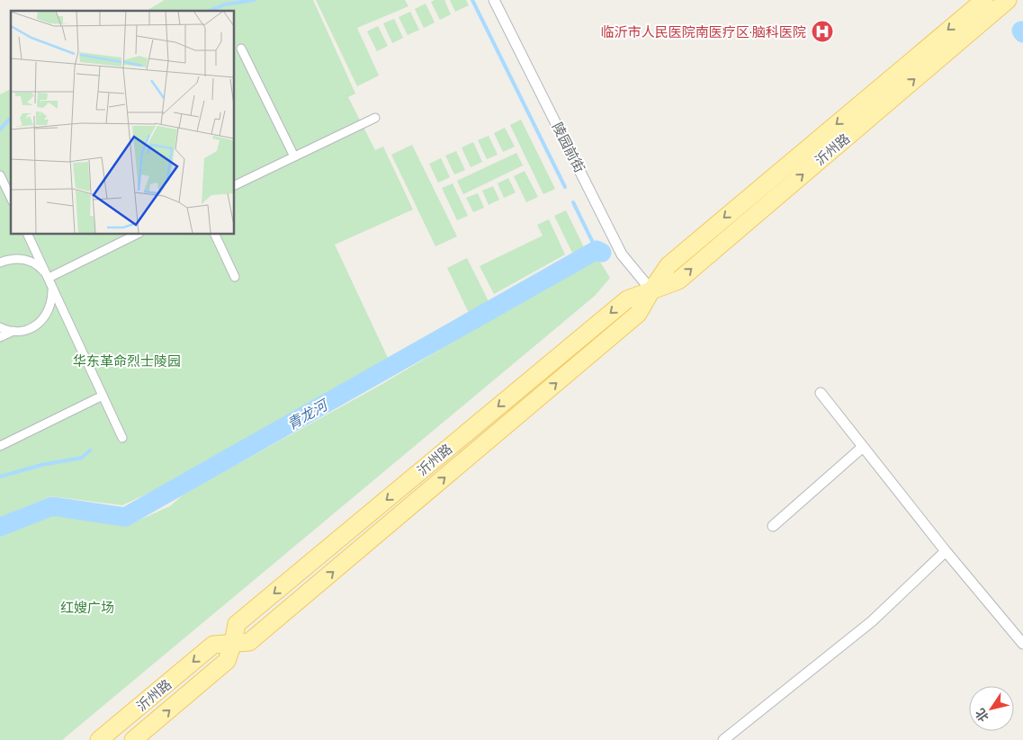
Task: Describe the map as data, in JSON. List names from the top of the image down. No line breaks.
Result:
{"streets":{"main road":["沂州路"],"street":["陵园前街"]},"crossings":[["陵园前街","沂州路"]],"water":["青龙河"],"parks":["华东革命烈士陵园","红嫂广场"],"places":{"hospital":["临沂市人民医院南医疗区·脑科医院"]},"north":"bottom left"}
